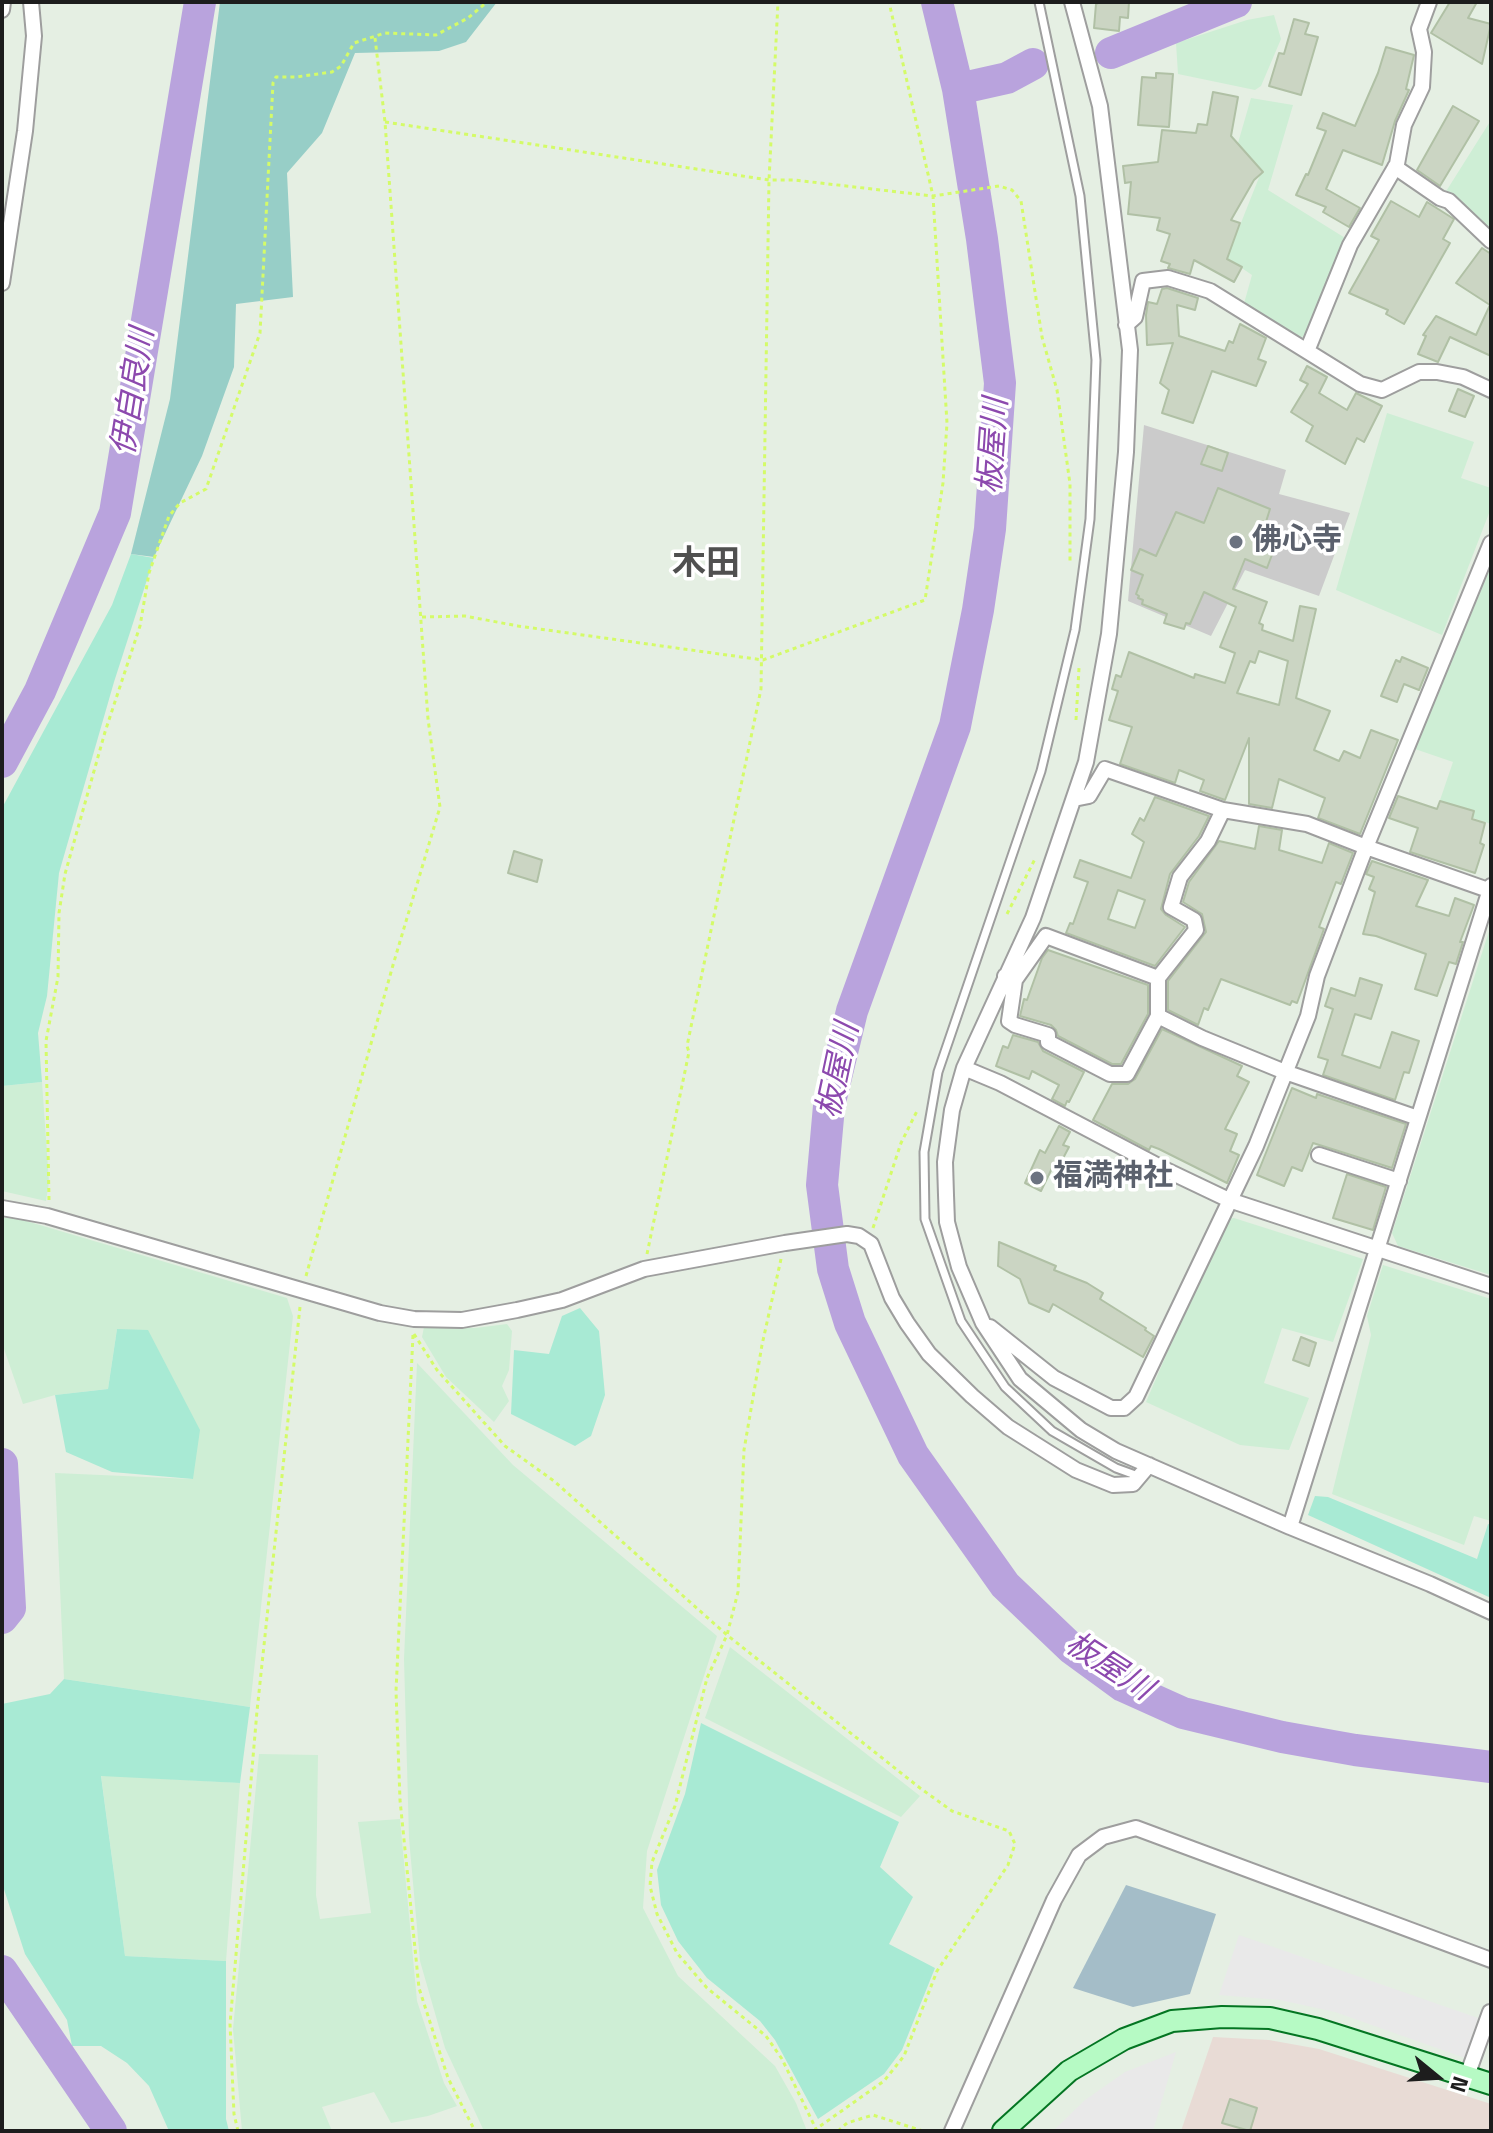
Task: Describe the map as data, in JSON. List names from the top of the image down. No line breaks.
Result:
{"districts":["木田"],"water":["伊自良川","板屋川"],"places":["佛心寺","福満神社"],"north":"right"}
